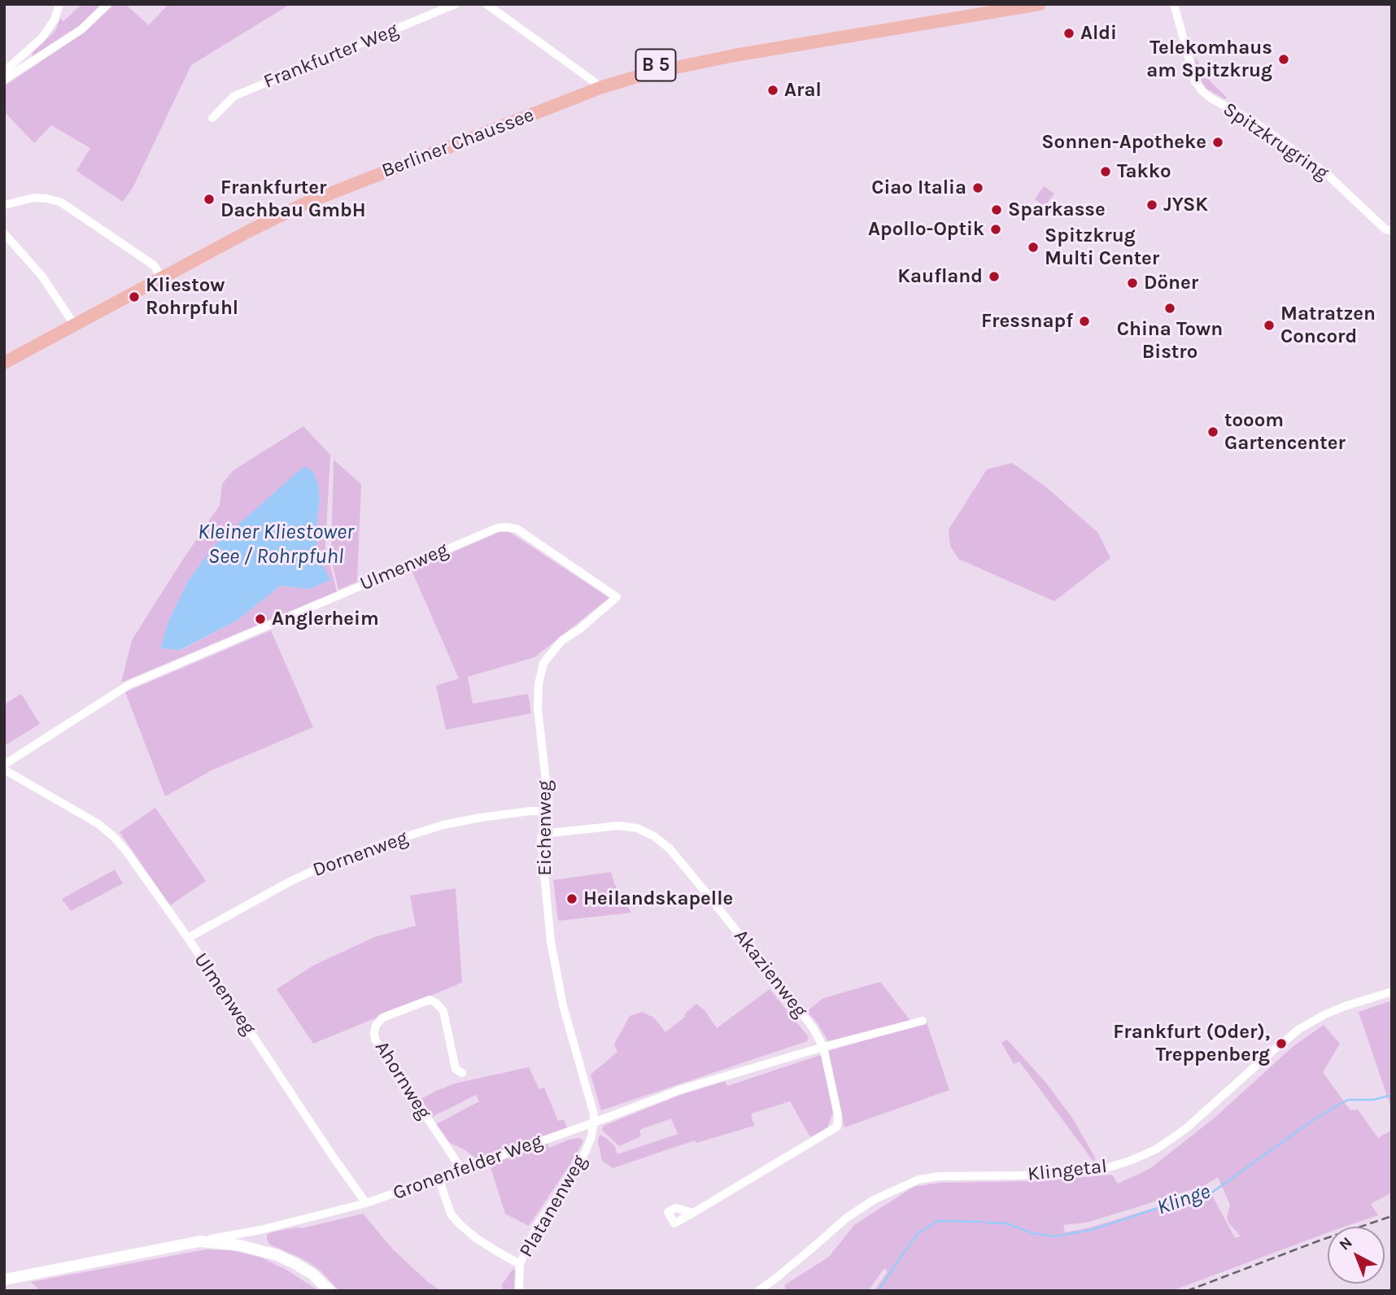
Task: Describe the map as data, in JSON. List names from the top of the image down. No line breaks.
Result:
{"streets":{"main road":["B 5","Berliner Chaussee","Gronenfelder Weg"],"street":["Frankfurter Weg","Spitzkrugring","Ulmenweg","Eichenweg","Dornenweg","Akazienweg","Ahornweg","Klingetal","Platanenweg"]},"crossings":[["Ulmenweg","Eichenweg"],["Ulmenweg","Dornenweg"],["Ulmenweg","Gronenfelder Weg"],["Eichenweg","Dornenweg"],["Eichenweg","Akazienweg"],["Eichenweg","Gronenfelder Weg"],["Eichenweg","Platanenweg"],["Akazienweg","Gronenfelder Weg"],["Ahornweg","Gronenfelder Weg"],["Gronenfelder Weg","Platanenweg"]],"water":["Kleiner Kliestower See / Rohrpfuhl","Klinge"],"places":["Aldi","Telekomhaus am Spitzkrug","Aral","Sonnen-Apotheke","Takko","Ciao Italia","Frankfurter Dachbau GmbH","JYSK","Sparkasse","Apollo-Optik","Spitzkrug Multi Center","Kaufland","Döner","Kliestow Rohrpfuhl","China Town Bistro","Fressnapf","Matratzen Concord","tooom Gartencenter","Anglerheim","Heilandskapelle","Frankfurt (Oder), Treppenberg"],"north":"top left"}
